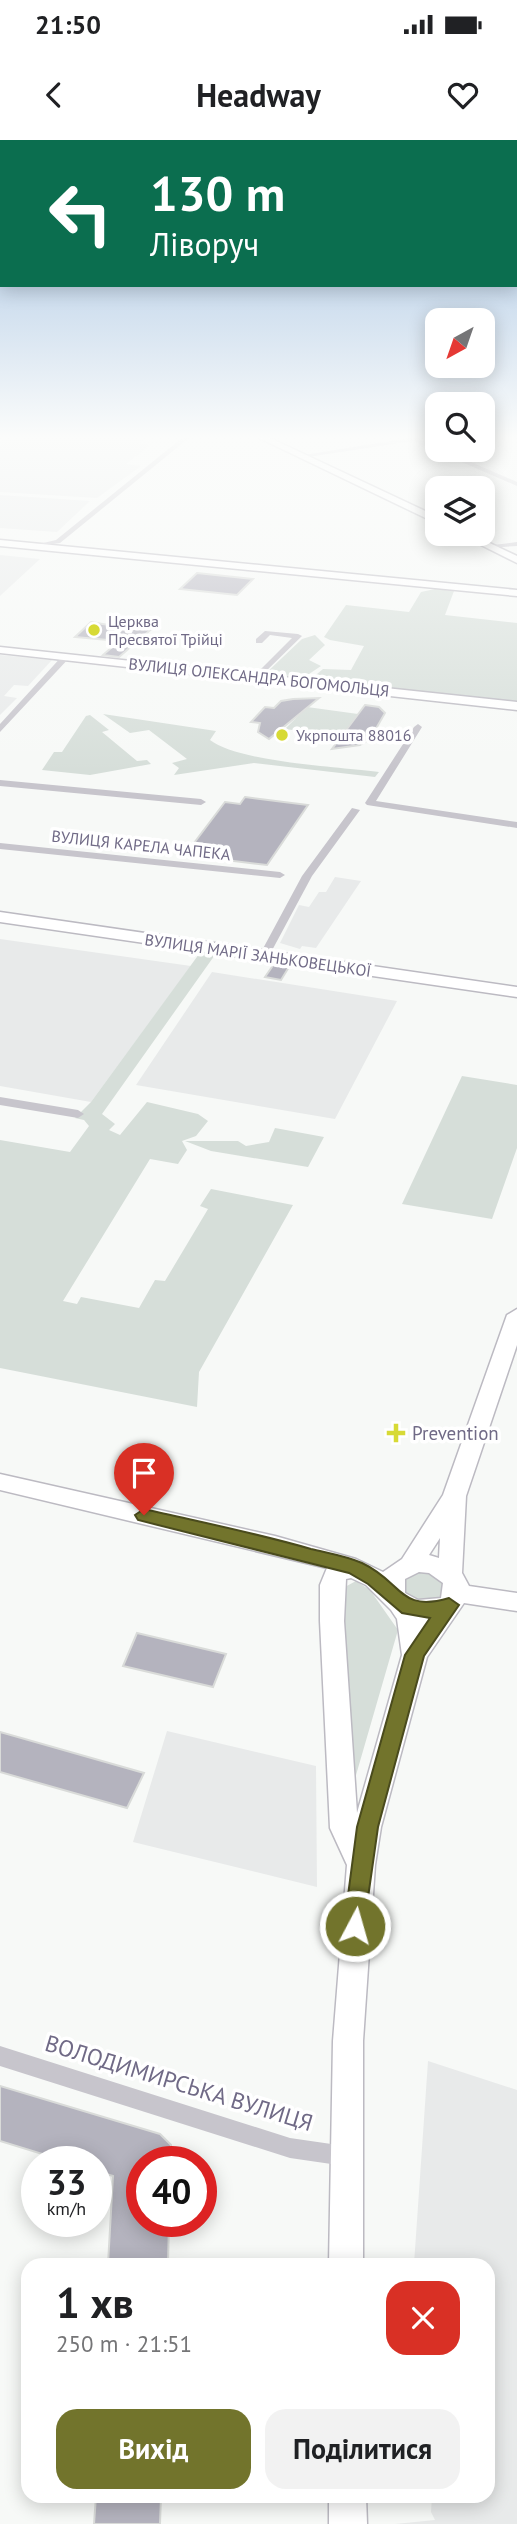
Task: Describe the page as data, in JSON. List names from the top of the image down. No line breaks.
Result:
{"streets":{"street":["ВУЛИЦЯ ОЛЕКСАНДРА БОГОМОЛЬЦЯ","ВУЛИЦЯ КАРЕЛА ЧАПЕКА","ВУЛИЦЯ МАРІЇ ЗАНЬКОВЕЦЬКОЇ","ВОЛОДИМИРСЬКА ВУЛИЦЯ"]},"places":{"other":["Церква Пресвятої Трійці","Укрпошта 88016"],"health":["Prevention"]},"north":"bottom left","page":{"status":"21:50","header":"Headway","turn":["130 m","Ліворуч"],"speed":"33 km/h","limit":"40","heading":["1 хв","250 m · 21:51"],"buttons":["Вихід","Поділитися"]}}
